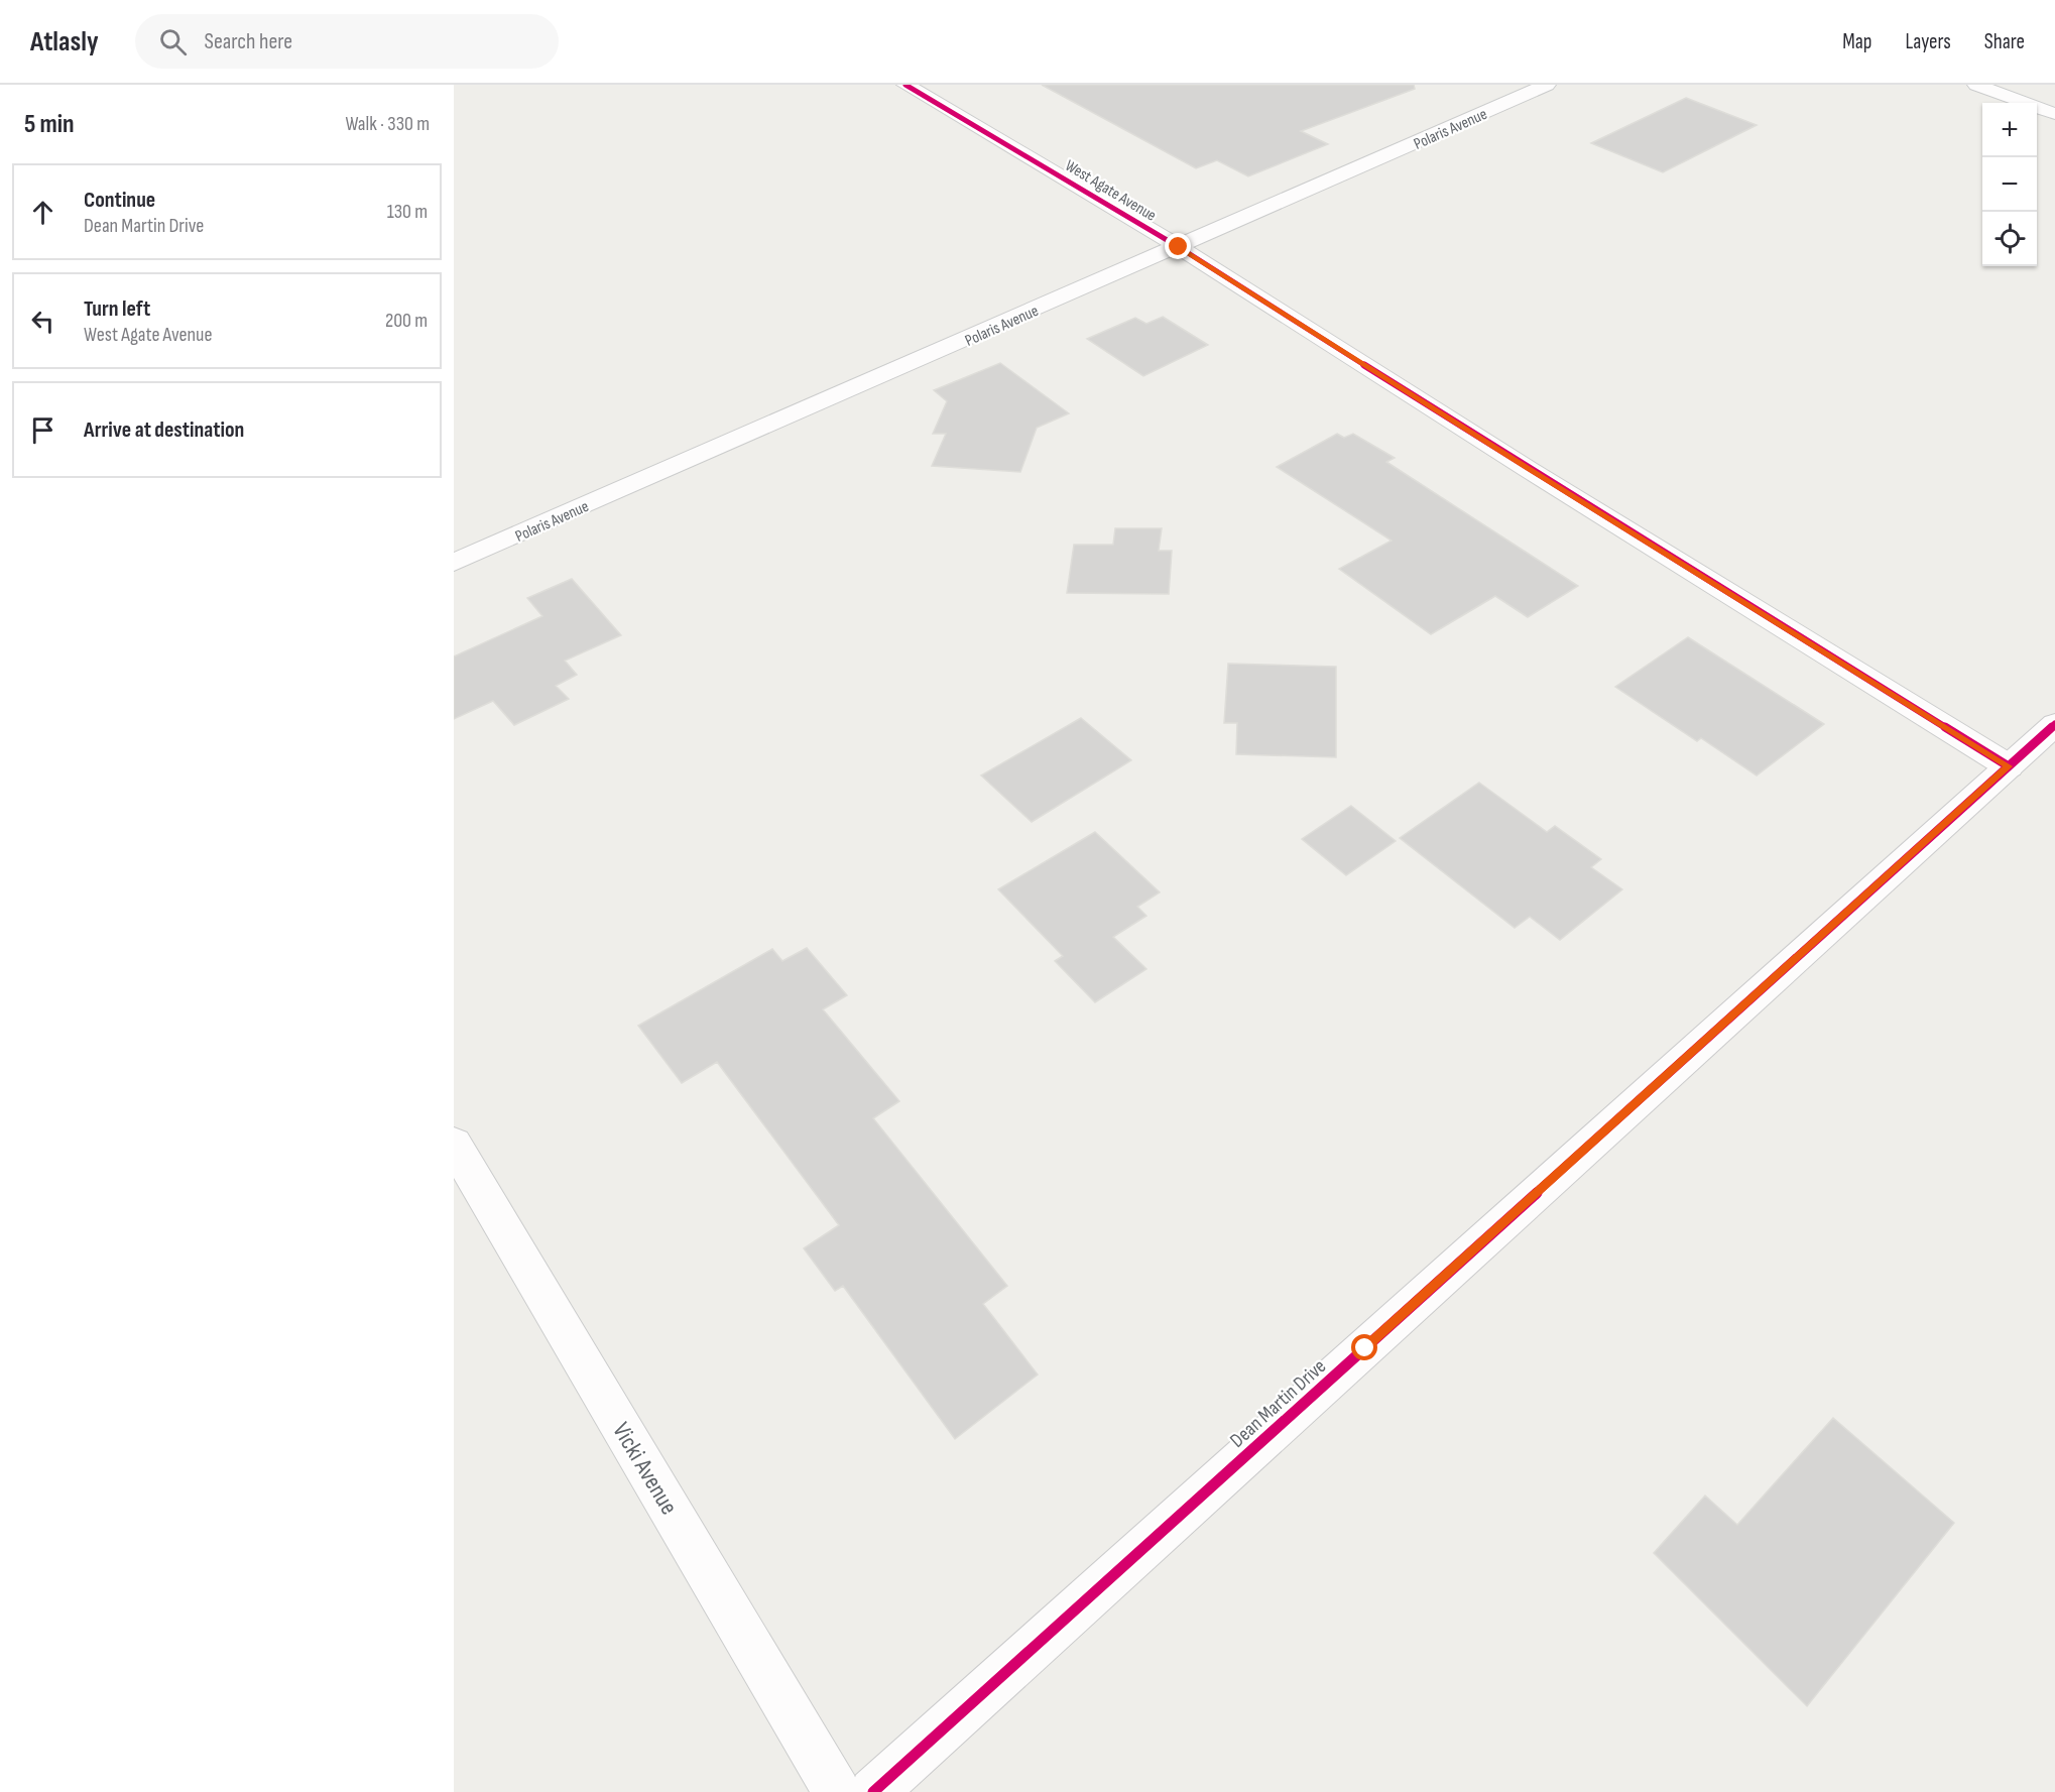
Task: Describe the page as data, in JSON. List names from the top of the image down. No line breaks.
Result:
{"streets":{"street":["Polaris Avenue","West Agate Avenue","Dean Martin Drive","Vicki Avenue"]},"crossings":[["Polaris Avenue","West Agate Avenue"],["West Agate Avenue","Dean Martin Drive"]],"page":{"header":"Atlasly","search":"Search here","nav":["Map","Layers","Share"],"heading":["5 min","Walk · 330 m"],"map_buttons":["+","−"],"list":[["Continue","Dean Martin Drive","130 m"],["Turn left","West Agate Avenue","200 m"],"Arrive at destination"]}}
